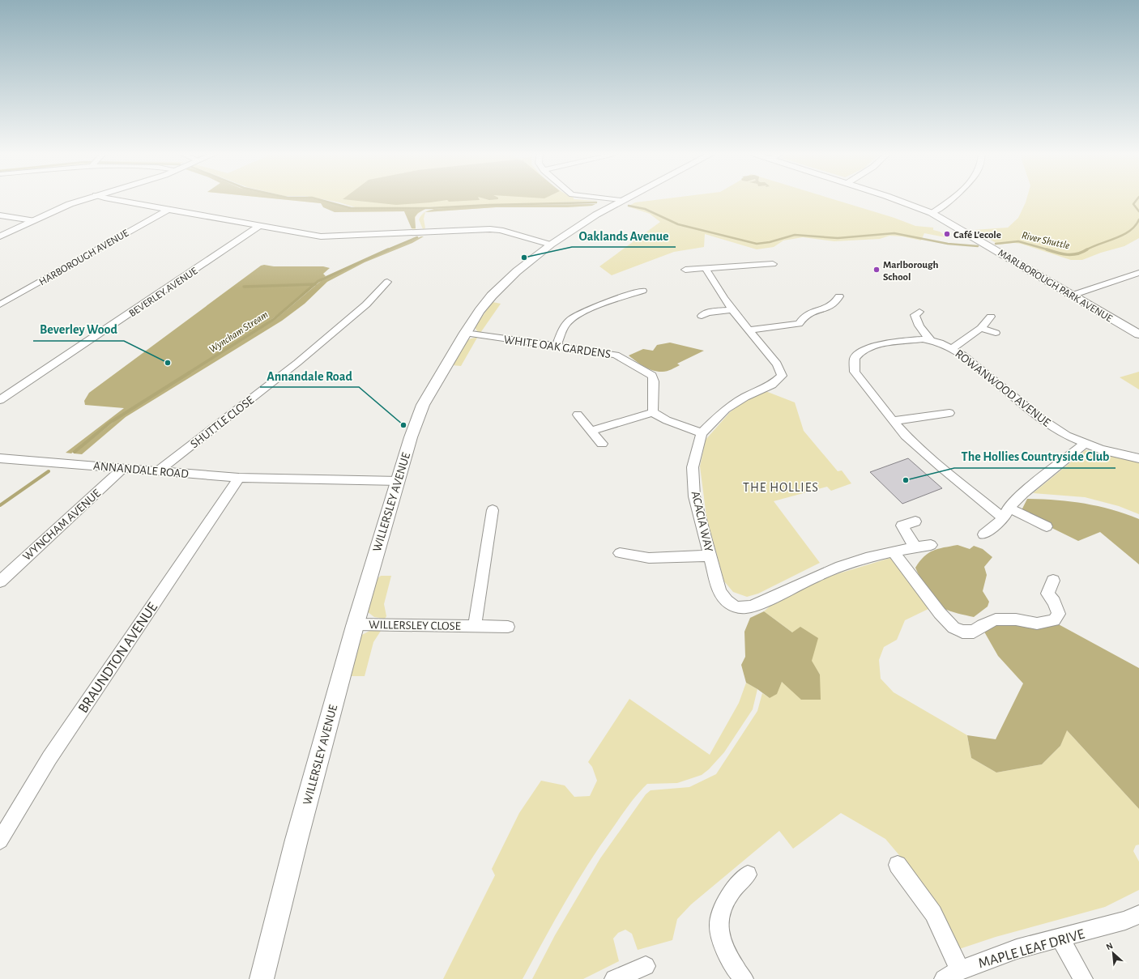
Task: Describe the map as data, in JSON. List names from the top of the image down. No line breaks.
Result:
{"streets":{"street":["HARBOROUGH AVENUE","MARLBOROUGH PARK AVENUE","BEVERLEY AVENUE","WHITE OAK GARDENS","ROWANWOOD AVENUE","SHUTTLE CLOSE","ANNANDALE ROAD","WILLERSLEY AVENUE","ACACIA WAY","WYNCHAM AVENUE","WILLERSLEY CLOSE","BRAUNDTON AVENUE","MAPLE LEAF DRIVE"]},"crossings":[["WHITE OAK GARDENS","WILLERSLEY AVENUE"],["SHUTTLE CLOSE","ANNANDALE ROAD"],["ANNANDALE ROAD","WILLERSLEY AVENUE"],["ANNANDALE ROAD","WYNCHAM AVENUE"],["ANNANDALE ROAD","BRAUNDTON AVENUE"],["WILLERSLEY AVENUE","WILLERSLEY CLOSE"]],"districts":["THE HOLLIES"],"water":["River Shuttle","Wyncham Stream"],"places":["Café L'ecole","Oaklands Avenue","Marlborough School","Beverley Wood","Annandale Road","The Hollies Countryside Club"],"north":"top left"}
